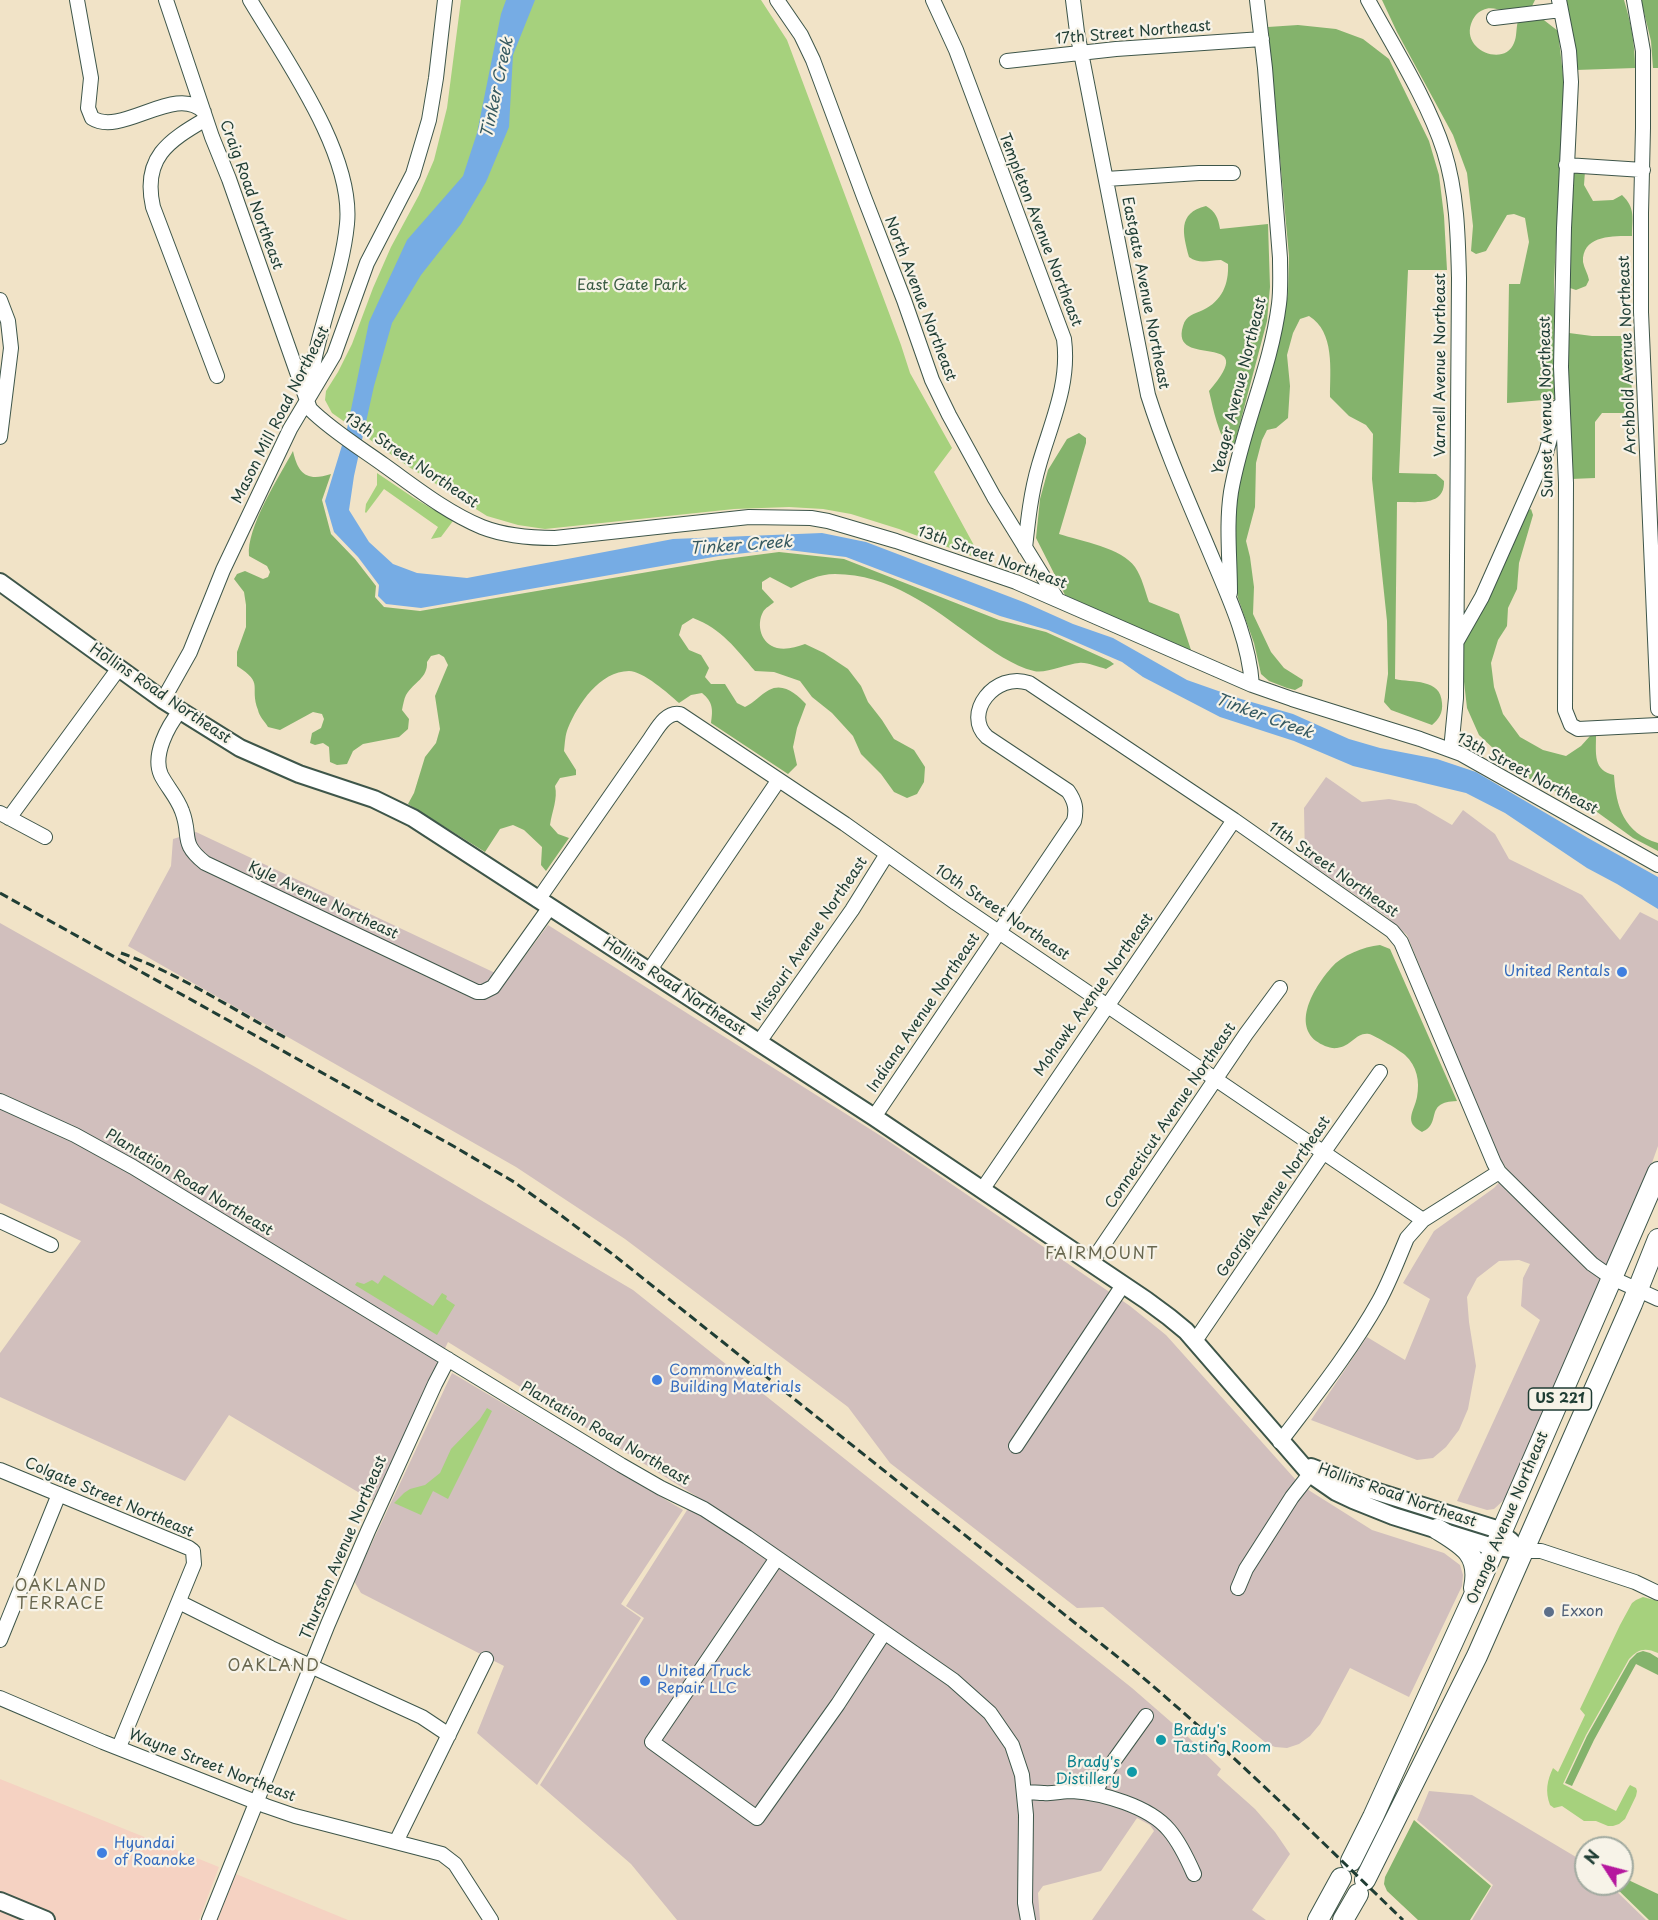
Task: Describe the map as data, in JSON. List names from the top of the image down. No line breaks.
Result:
{"streets":{"highway":["US 221","Orange Avenue Northeast"],"main road":["Hollins Road Northeast"],"street":["17th Street Northeast","Craig Road Northeast","Templeton Avenue Northeast","Eastgate Avenue Northeast","North Avenue Northeast","Archbold Avenue Northeast","Varnell Avenue Northeast","Yeager Avenue Northeast","Sunset Avenue Northeast","Mason Mill Road Northeast","13th Street Northeast","11th Street Northeast","Kyle Avenue Northeast","10th Street Northeast","Missouri Avenue Northeast","Mohawk Avenue Northeast","Indiana Avenue Northeast","Connecticut Avenue Northeast","Plantation Road Northeast","Georgia Avenue Northeast","Colgate Street Northeast","Thurston Avenue Northeast","Wayne Street Northeast"]},"crossings":[["17th Street Northeast","Eastgate Avenue Northeast"],["17th Street Northeast","Yeager Avenue Northeast"],["Craig Road Northeast","Mason Mill Road Northeast"],["Craig Road Northeast","13th Street Northeast"],["Templeton Avenue Northeast","North Avenue Northeast"],["Eastgate Avenue Northeast","Yeager Avenue Northeast"],["Eastgate Avenue Northeast","13th Street Northeast"],["North Avenue Northeast","13th Street Northeast"],["Varnell Avenue Northeast","13th Street Northeast"],["Mason Mill Road Northeast","13th Street Northeast"],["Mason Mill Road Northeast","Hollins Road Northeast"],["Hollins Road Northeast","Kyle Avenue Northeast"],["Hollins Road Northeast","Missouri Avenue Northeast"],["Hollins Road Northeast","Mohawk Avenue Northeast"],["Hollins Road Northeast","Indiana Avenue Northeast"],["Hollins Road Northeast","Connecticut Avenue Northeast"],["Hollins Road Northeast","Georgia Avenue Northeast"],["Hollins Road Northeast","Orange Avenue Northeast"],["11th Street Northeast","Mohawk Avenue Northeast"],["11th Street Northeast","Indiana Avenue Northeast"],["11th Street Northeast","Orange Avenue Northeast"],["Kyle Avenue Northeast","10th Street Northeast"],["10th Street Northeast","Missouri Avenue Northeast"],["10th Street Northeast","Mohawk Avenue Northeast"],["10th Street Northeast","Indiana Avenue Northeast"],["10th Street Northeast","Connecticut Avenue Northeast"],["10th Street Northeast","Georgia Avenue Northeast"],["Plantation Road Northeast","Thurston Avenue Northeast"],["Thurston Avenue Northeast","Wayne Street Northeast"]],"districts":["FAIRMOUNT","OAKLAND TERRACE","OAKLAND"],"water":["Tinker Creek"],"parks":["East Gate Park"],"places":["United Rentals","Commonwealth Building Materials","Exxon","United Truck Repair LLC","Brady's Tasting Room","Brady's Distillery","Hyundai of Roanoke"],"north":"top left"}
